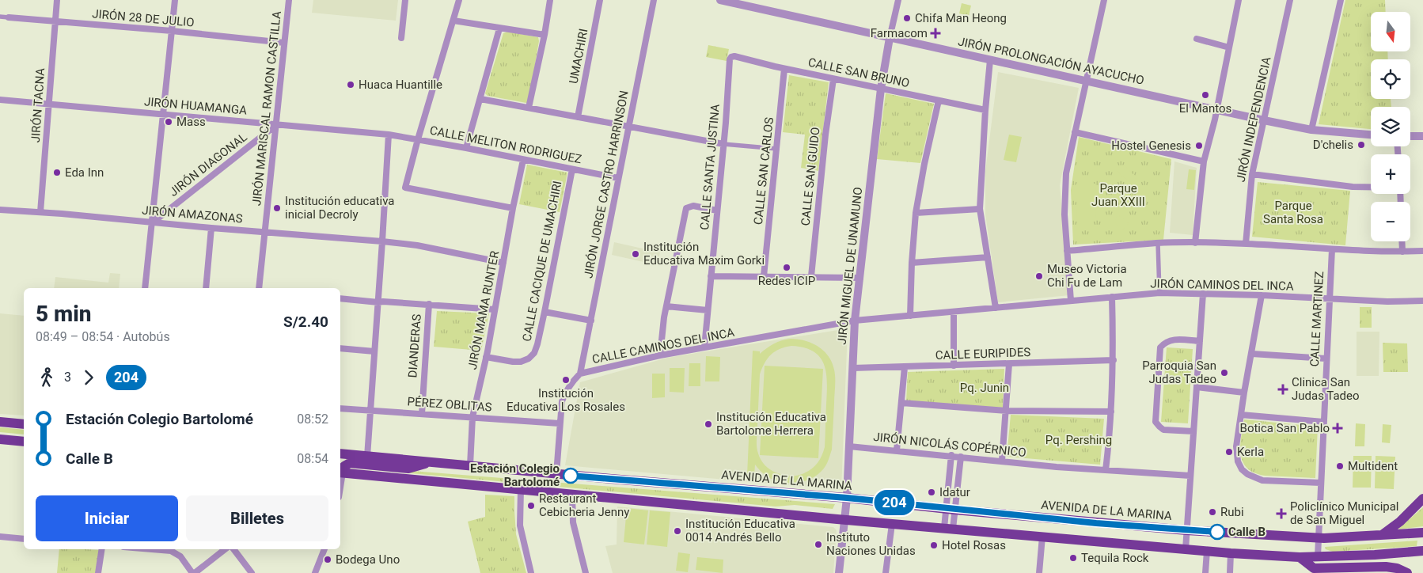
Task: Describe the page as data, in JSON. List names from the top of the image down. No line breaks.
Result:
{"streets":{"main road":["AVENIDA DE LA MARINA"],"street":["JIRÓN 28 DE JULIO","UMACHIRI","JIRÓN PROLONGACIÓN AYACUCHO","CALLE SAN BRUNO","JIRÓN TACNA","JIRÓN HUAMANGA","JIRÓN MARISCAL RAMON CASTILLA","JIRÓN INDEPENDENCIA","CALLE MELITON RODRIGUEZ","JIRÓN DIAGONAL","CALLE SANTA JUSTINA","CALLE SAN CARLOS","CALLE SAN GUIDO","JIRÓN JORGE CASTRO HARRINSON","JIRÓN AMAZONAS","CALLE CACIQUE DE UMACHIRI","JIRÓN MIGUEL DE UNAMUNO","JIRÓN CAMINOS DEL INCA","JIRÓN MAMA RUNTER","CALLE MARTINEZ","DIANDERAS","CALLE CAMINOS DEL INCA","CALLE EURIPIDES","PÉREZ OBLITAS","JIRÓN NICOLÁS COPÉRNICO"]},"crossings":[["JIRÓN 28 DE JULIO","JIRÓN TACNA"],["JIRÓN 28 DE JULIO","JIRÓN MARISCAL RAMON CASTILLA"],["JIRÓN PROLONGACIÓN AYACUCHO","JIRÓN INDEPENDENCIA"],["JIRÓN PROLONGACIÓN AYACUCHO","JIRÓN MIGUEL DE UNAMUNO"],["CALLE SAN BRUNO","CALLE SANTA JUSTINA"],["CALLE SAN BRUNO","CALLE SAN CARLOS"],["CALLE SAN BRUNO","CALLE SAN GUIDO"],["CALLE SAN BRUNO","JIRÓN MIGUEL DE UNAMUNO"],["JIRÓN TACNA","JIRÓN HUAMANGA"],["JIRÓN TACNA","JIRÓN AMAZONAS"],["JIRÓN HUAMANGA","JIRÓN MARISCAL RAMON CASTILLA"],["JIRÓN HUAMANGA","CALLE MELITON RODRIGUEZ"],["JIRÓN HUAMANGA","JIRÓN DIAGONAL"],["JIRÓN MARISCAL RAMON CASTILLA","JIRÓN DIAGONAL"],["JIRÓN MARISCAL RAMON CASTILLA","JIRÓN AMAZONAS"],["CALLE MELITON RODRIGUEZ","JIRÓN JORGE CASTRO HARRINSON"],["CALLE MELITON RODRIGUEZ","CALLE CACIQUE DE UMACHIRI"],["CALLE MELITON RODRIGUEZ","JIRÓN MAMA RUNTER"],["JIRÓN DIAGONAL","JIRÓN AMAZONAS"],["CALLE SANTA JUSTINA","CALLE CAMINOS DEL INCA"],["JIRÓN JORGE CASTRO HARRINSON","CALLE CAMINOS DEL INCA"],["JIRÓN AMAZONAS","JIRÓN MAMA RUNTER"],["CALLE CACIQUE DE UMACHIRI","JIRÓN MAMA RUNTER"],["JIRÓN MIGUEL DE UNAMUNO","JIRÓN CAMINOS DEL INCA"],["JIRÓN MIGUEL DE UNAMUNO","CALLE CAMINOS DEL INCA"],["JIRÓN MIGUEL DE UNAMUNO","CALLE EURIPIDES"],["JIRÓN MIGUEL DE UNAMUNO","JIRÓN NICOLÁS COPÉRNICO"],["JIRÓN MIGUEL DE UNAMUNO","AVENIDA DE LA MARINA"],["JIRÓN CAMINOS DEL INCA","CALLE MARTINEZ"],["JIRÓN CAMINOS DEL INCA","CALLE CAMINOS DEL INCA"],["JIRÓN MAMA RUNTER","PÉREZ OBLITAS"],["JIRÓN MAMA RUNTER","AVENIDA DE LA MARINA"],["CALLE MARTINEZ","AVENIDA DE LA MARINA"],["DIANDERAS","PÉREZ OBLITAS"],["CALLE CAMINOS DEL INCA","PÉREZ OBLITAS"],["CALLE CAMINOS DEL INCA","AVENIDA DE LA MARINA"]],"parks":["Parque Juan XXIII","Parque Santa Rosa","Pq. Junin","Pq. Pershing"],"places":{"other":["Chifa Man Heong","Huaca Huantille","El Mantos","Mass","D'chelis","Hostel Genesis","Eda Inn","Institución educativa inicial Decroly","Institución Educativa Maxim Gorki","Redes ICIP","Museo Victoria Chi Fu de Lam","Parroquia San Judas Tadeo","Institución Educativa Los Rosales","Institución Educativa Bartolome Herrera","Kerla","Multident","Estación Colegio Bartolomé","Idatur","Restaurant Cebicheria Jenny","Rubi","Institución Educativa 0014 Andrés Bello","Calle B","Instituto Naciones Unidas","Hotel Rosas","Tequila Rock","Bodega Uno"],"health":["Farmacom","Clinica San Judas Tadeo","Botica San Pablo","Policlínico Municipal de San Miguel"]},"lines":["bus line 204"],"north":"bottom","page":{"on_map":"204","map_buttons":["+","−"],"heading":["5 min","08:49 – 08:54 · Autobús","S/2.40"],"legs":["3","204"],"list":[{"name":"Estación Colegio Bartolomé","value":"08:52"},{"name":"Calle B","value":"08:54"}],"buttons":["Iniciar","Billetes"]}}
